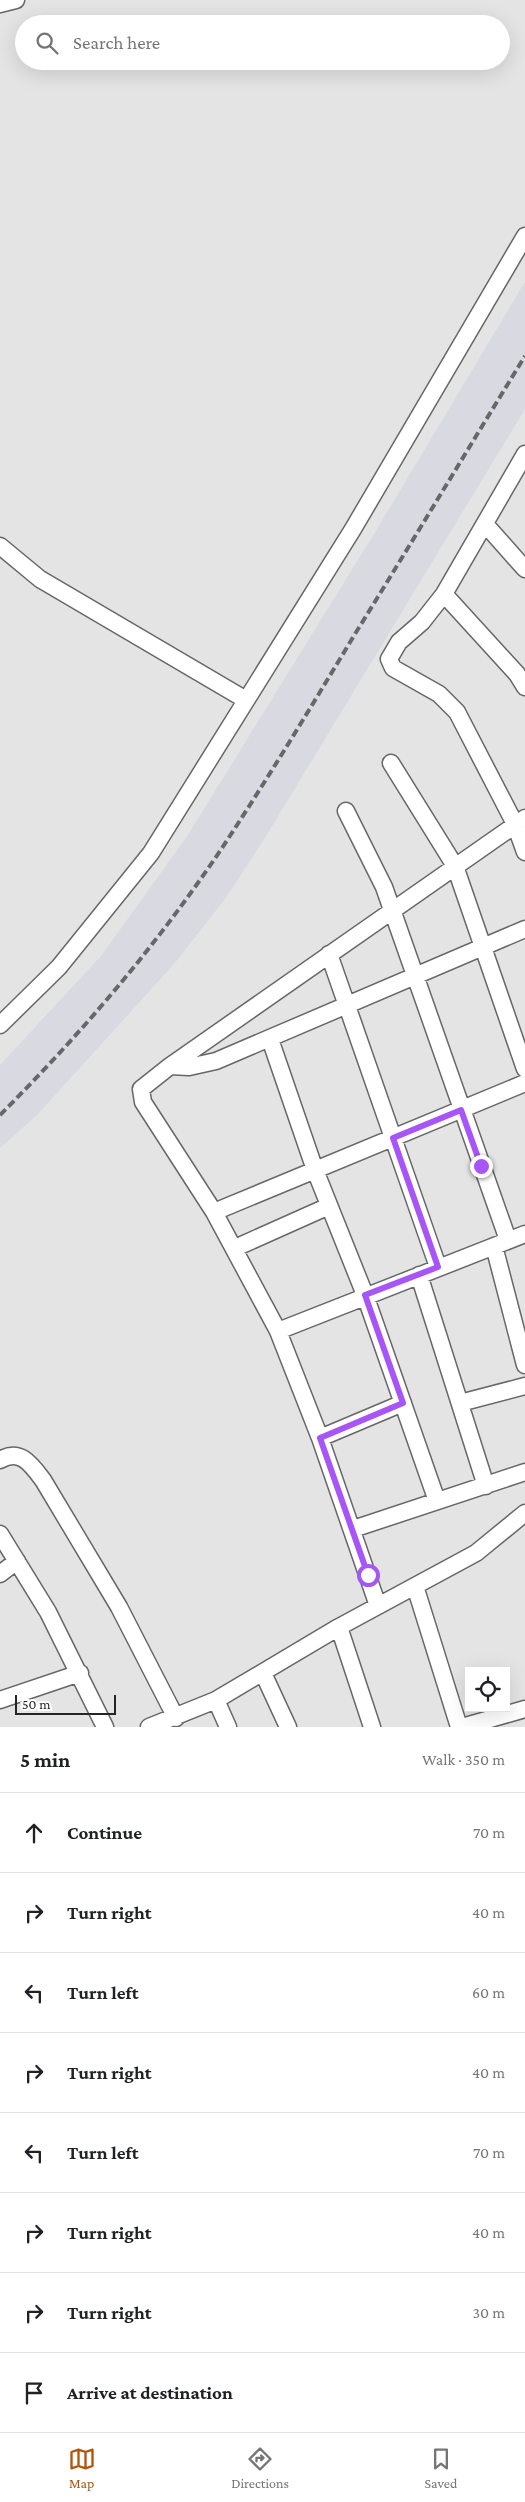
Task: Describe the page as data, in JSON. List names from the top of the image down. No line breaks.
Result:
{"scale_bar":"50 m","page":{"search":"Search here","scale":"50 m","heading":["5 min","Walk · 350 m"],"list":[["Continue","70 m"],["Turn right","40 m"],["Turn left","60 m"],["Turn right","40 m"],["Turn left","70 m"],["Turn right","40 m"],["Turn right","30 m"],"Arrive at destination"],"nav":["Map","Directions","Saved"]}}
